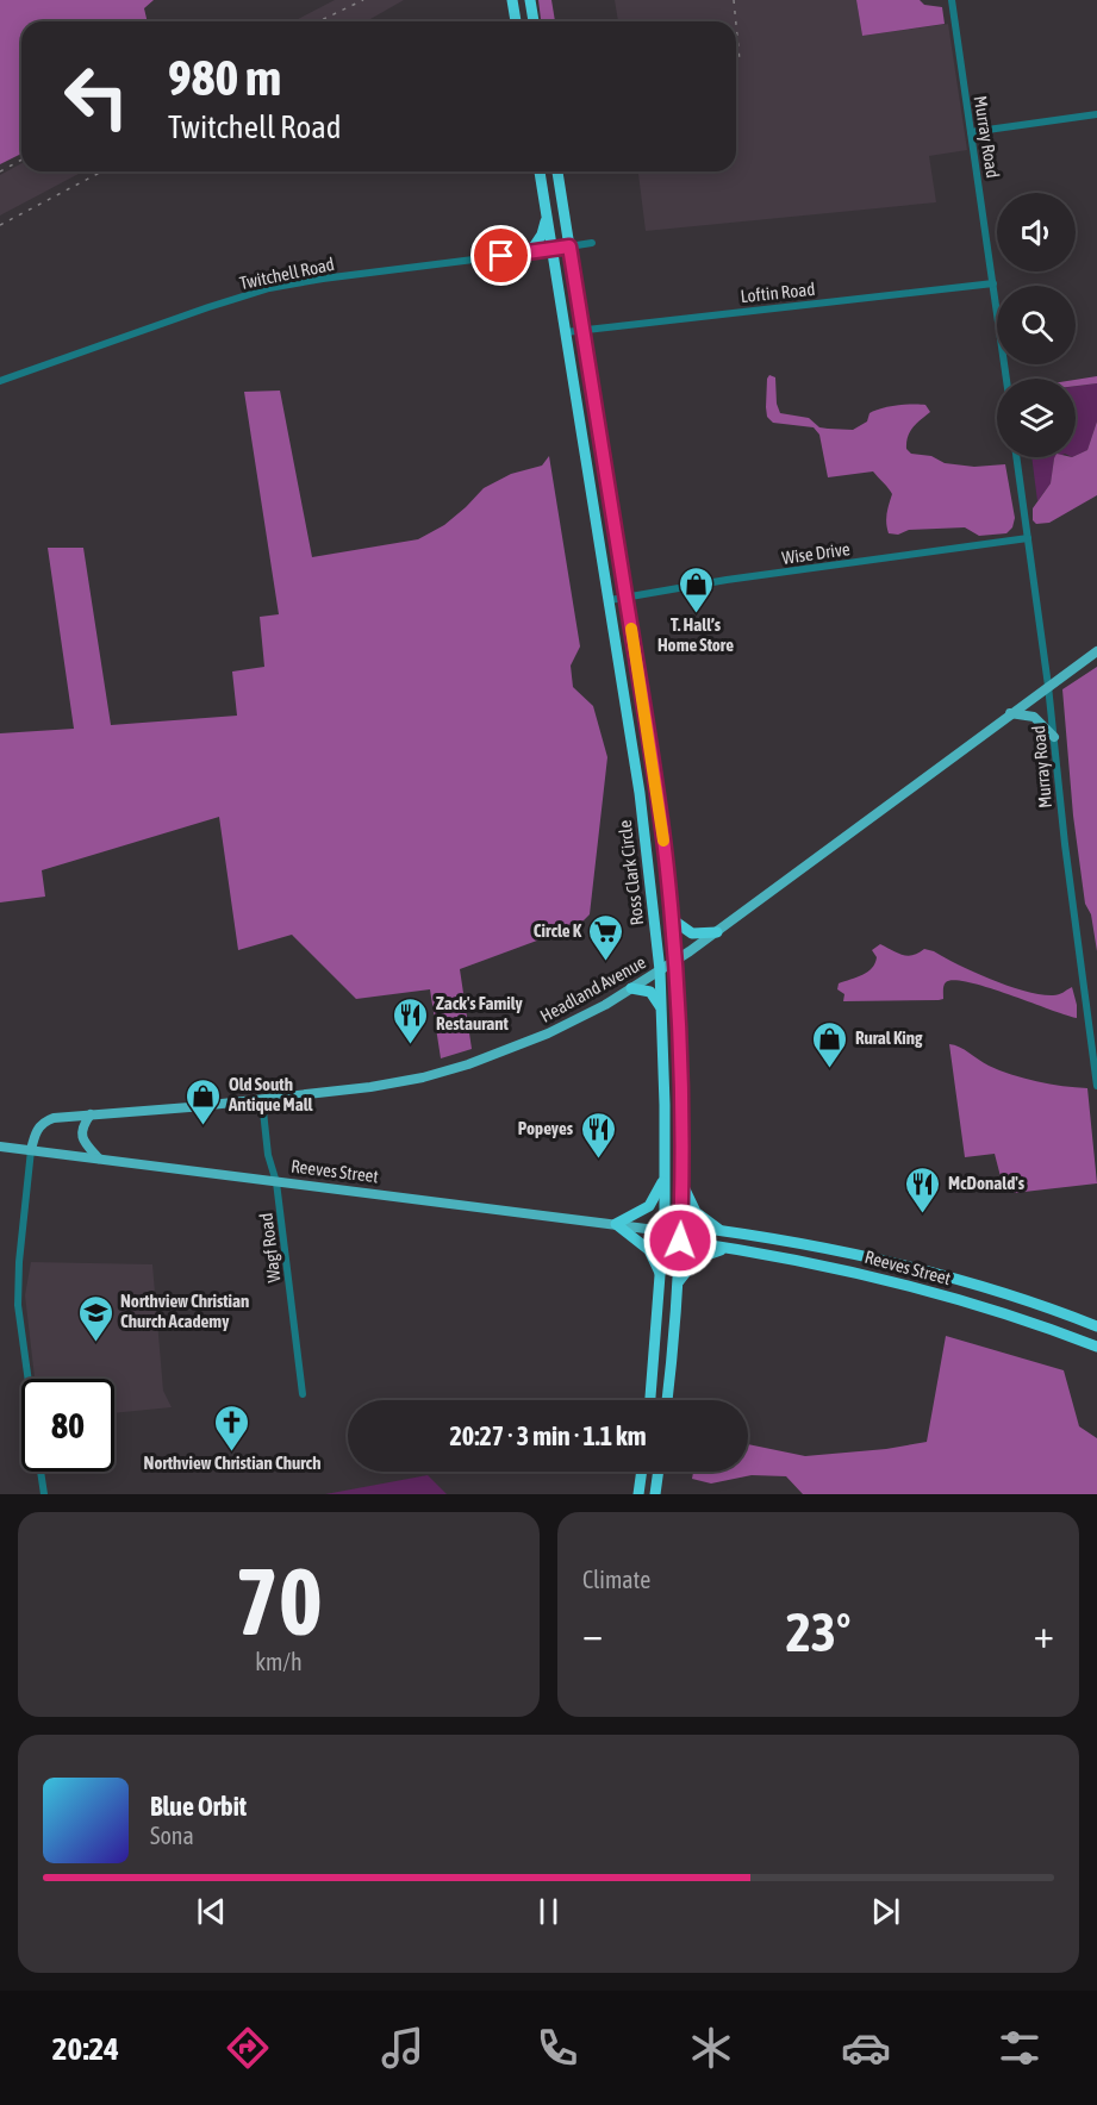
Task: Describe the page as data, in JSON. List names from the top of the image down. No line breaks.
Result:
{"streets":{"highway":["Ross Clark Circle","Reeves Street"],"main road":["Headland Avenue"],"street":["Murray Road","Twitchell Road","Loftin Road","Wise Drive","Wagf Road"]},"crossings":[["Murray Road","Loftin Road"],["Murray Road","Wise Drive"],["Murray Road","Headland Avenue"],["Twitchell Road","Ross Clark Circle"],["Loftin Road","Ross Clark Circle"],["Wise Drive","Ross Clark Circle"],["Ross Clark Circle","Headland Avenue"],["Ross Clark Circle","Reeves Street"],["Headland Avenue","Reeves Street"],["Headland Avenue","Wagf Road"],["Reeves Street","Wagf Road"]],"places":{"shop":["T. Hall’s Home Store","Rural King","Old South Antique Mall"],"supermarket":["Circle K"],"restaurant":["Zack's Family Restaurant","Popeyes","McDonald's"],"school or university":["Northview Christian Church Academy"],"church":["Northview Christian Church"]},"page":{"turn":["980 m","Twitchell Road"],"limit":"80","trip":"20:27 · 3 min · 1.1 km","tile":[["70","km/h"],"Climate"],"heat":["−","23°","+"],"song":["Blue Orbit","Sona"],"tabs":"20:24"}}
